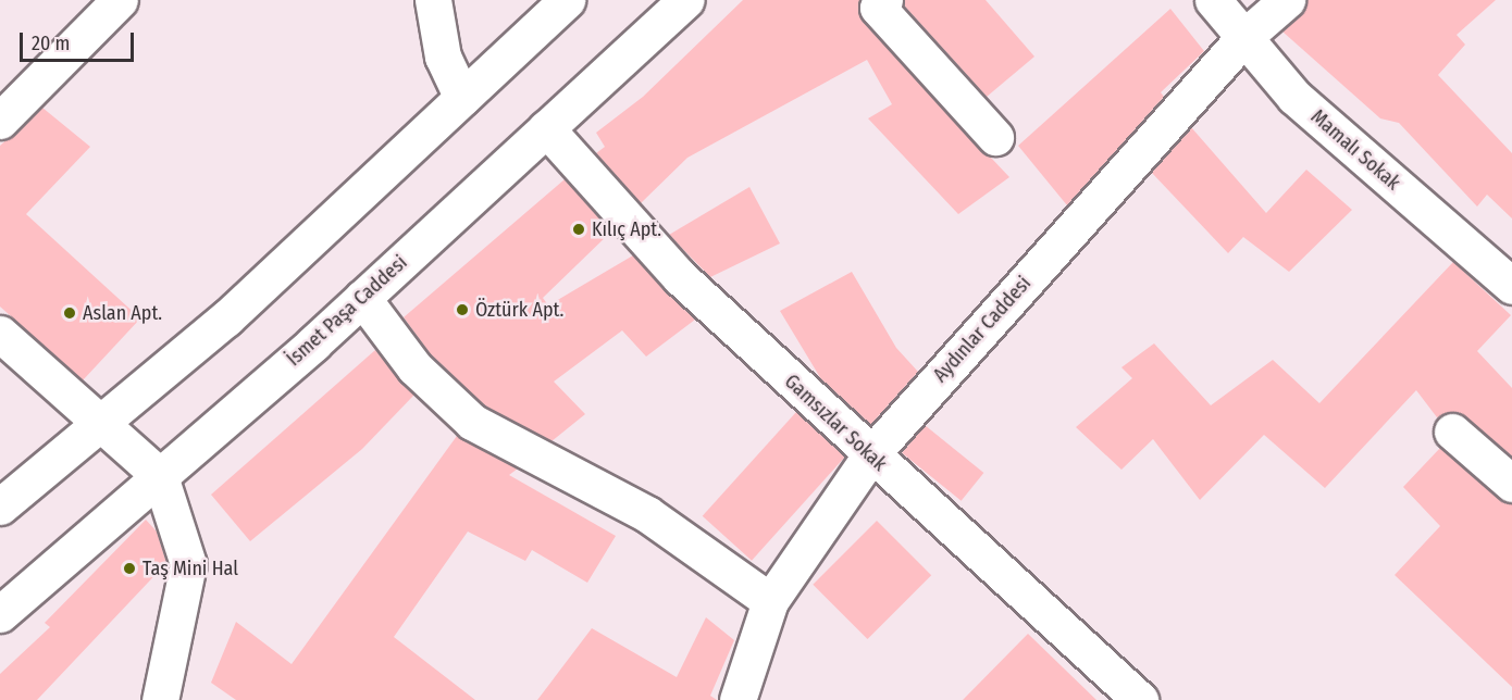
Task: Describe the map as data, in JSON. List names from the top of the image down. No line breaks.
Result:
{"streets":{"main road":["Mamalı Sokak","İsmet Paşa Caddesi","Aydınlar Caddesi","Gamsızlar Sokak"]},"crossings":[["Mamalı Sokak","Aydınlar Caddesi"],["İsmet Paşa Caddesi","Gamsızlar Sokak"],["Aydınlar Caddesi","Gamsızlar Sokak"]],"places":["Kılıç Apt.","Öztürk Apt.","Aslan Apt.","Taş Mini Hal"],"scale_bar":"20 m"}
